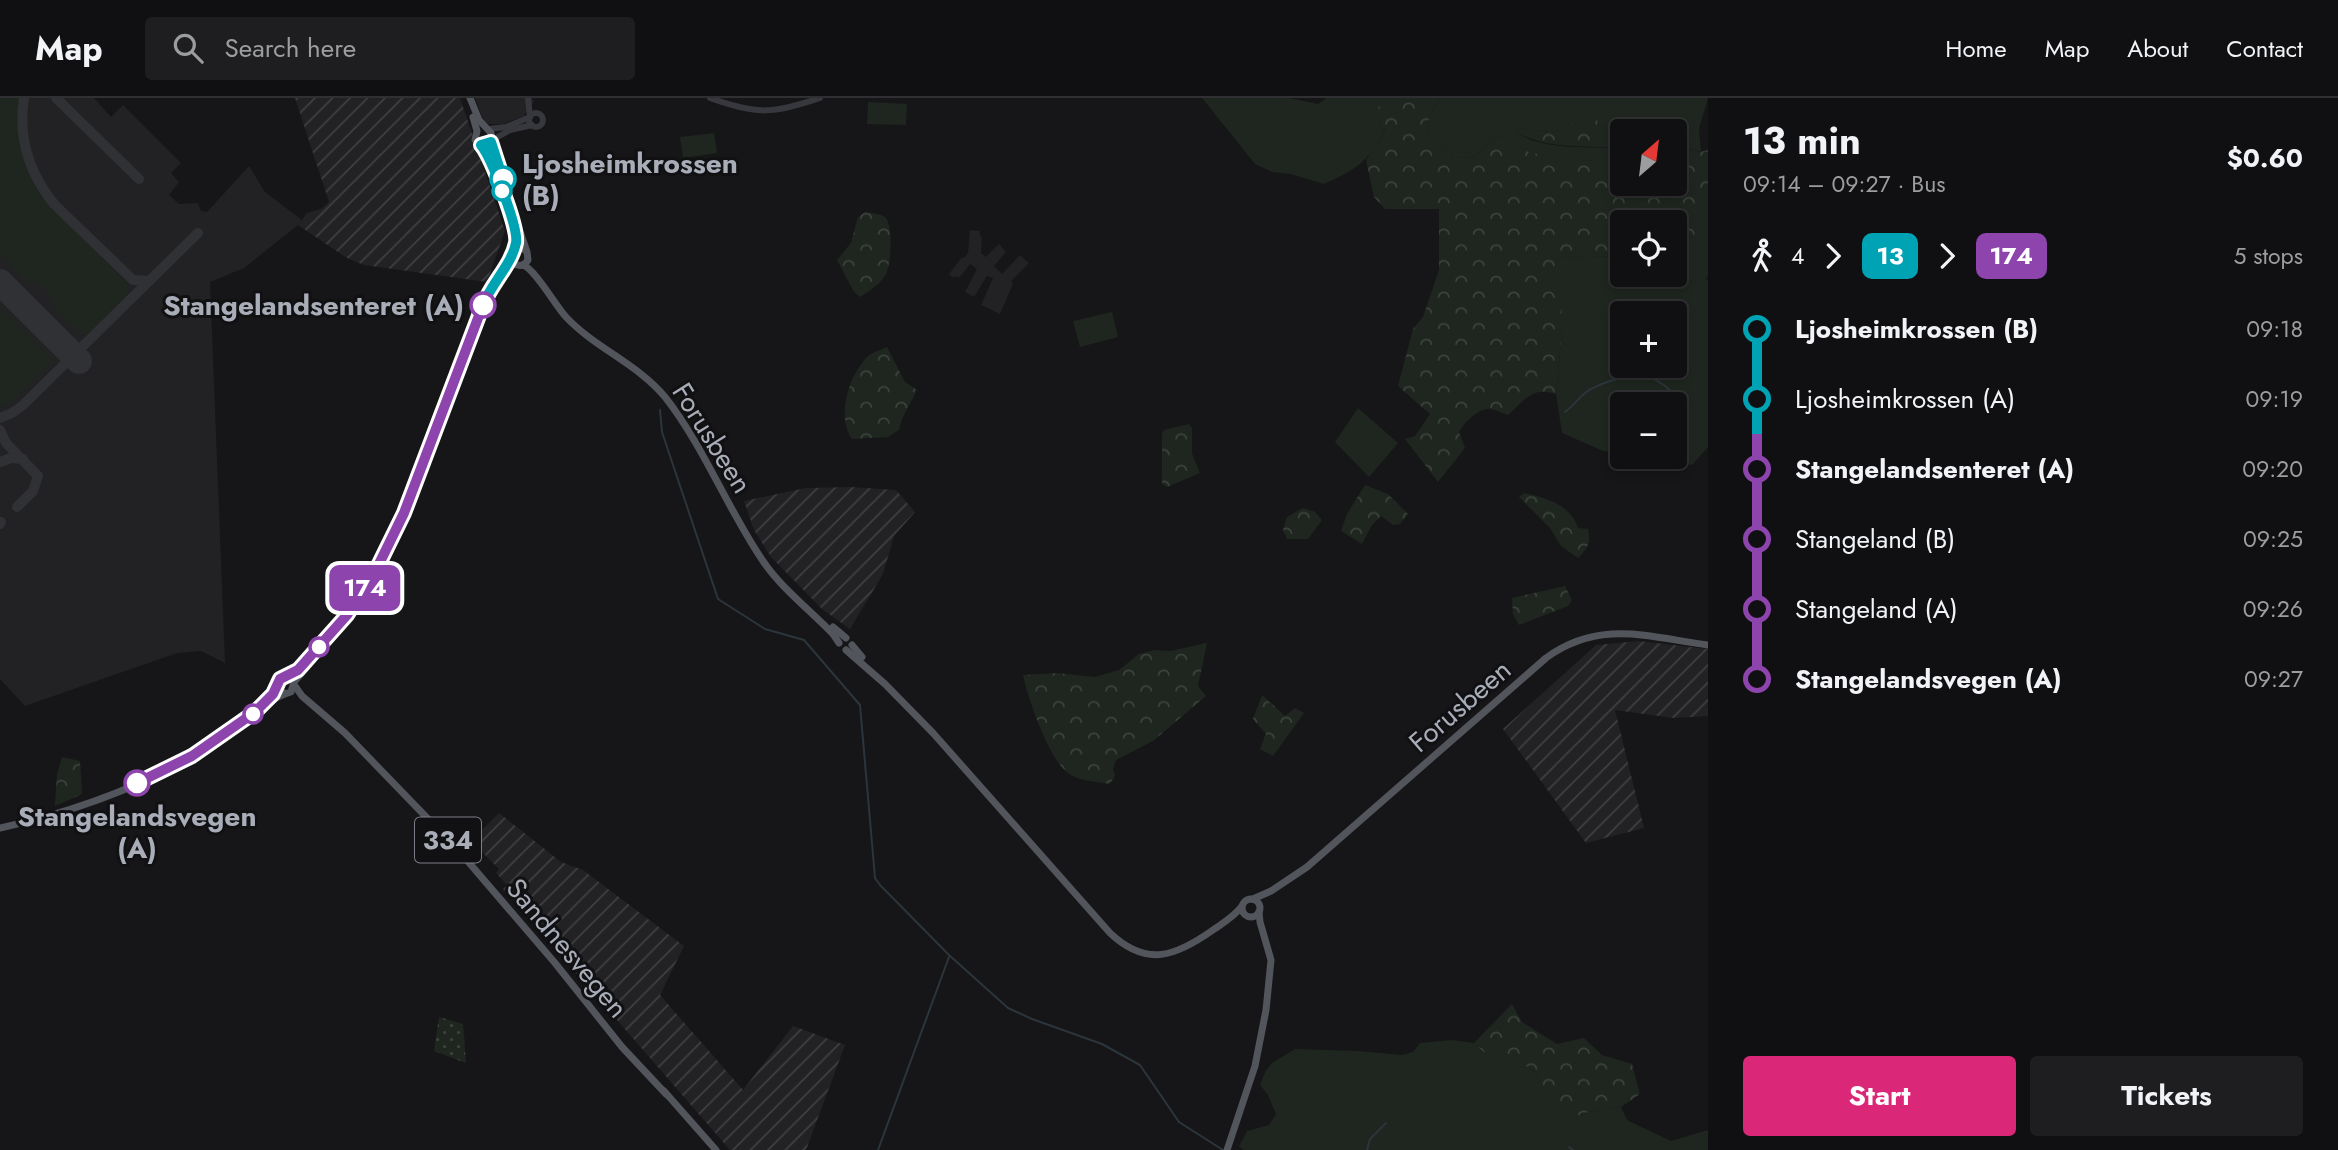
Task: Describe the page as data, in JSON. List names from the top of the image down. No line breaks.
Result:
{"streets":{"main road":["Forusbeen","334","Sandnesvegen"]},"crossings":[["334","Sandnesvegen"]],"places":["Ljosheimkrossen (B)","Stangelandsenteret (A)","Stangelandsvegen (A)"],"lines":["bus line 13","bus line 174"],"north":"top right","page":{"header":"Map","search":"Search here","nav":["Home","Map","About","Contact"],"on_map":"174","heading":["13 min","09:14 – 09:27 · Bus","$0.60"],"map_buttons":["+","−"],"legs":["4","13","174","5 stops"],"list":[{"name":"Ljosheimkrossen (B)","value":"09:18"},{"name":"Ljosheimkrossen (A)","value":"09:19"},{"name":"Stangelandsenteret (A)","value":"09:20"},{"name":"Stangeland (B)","value":"09:25"},{"name":"Stangeland (A)","value":"09:26"},{"name":"Stangelandsvegen (A)","value":"09:27"}],"buttons":["Start","Tickets"]}}
